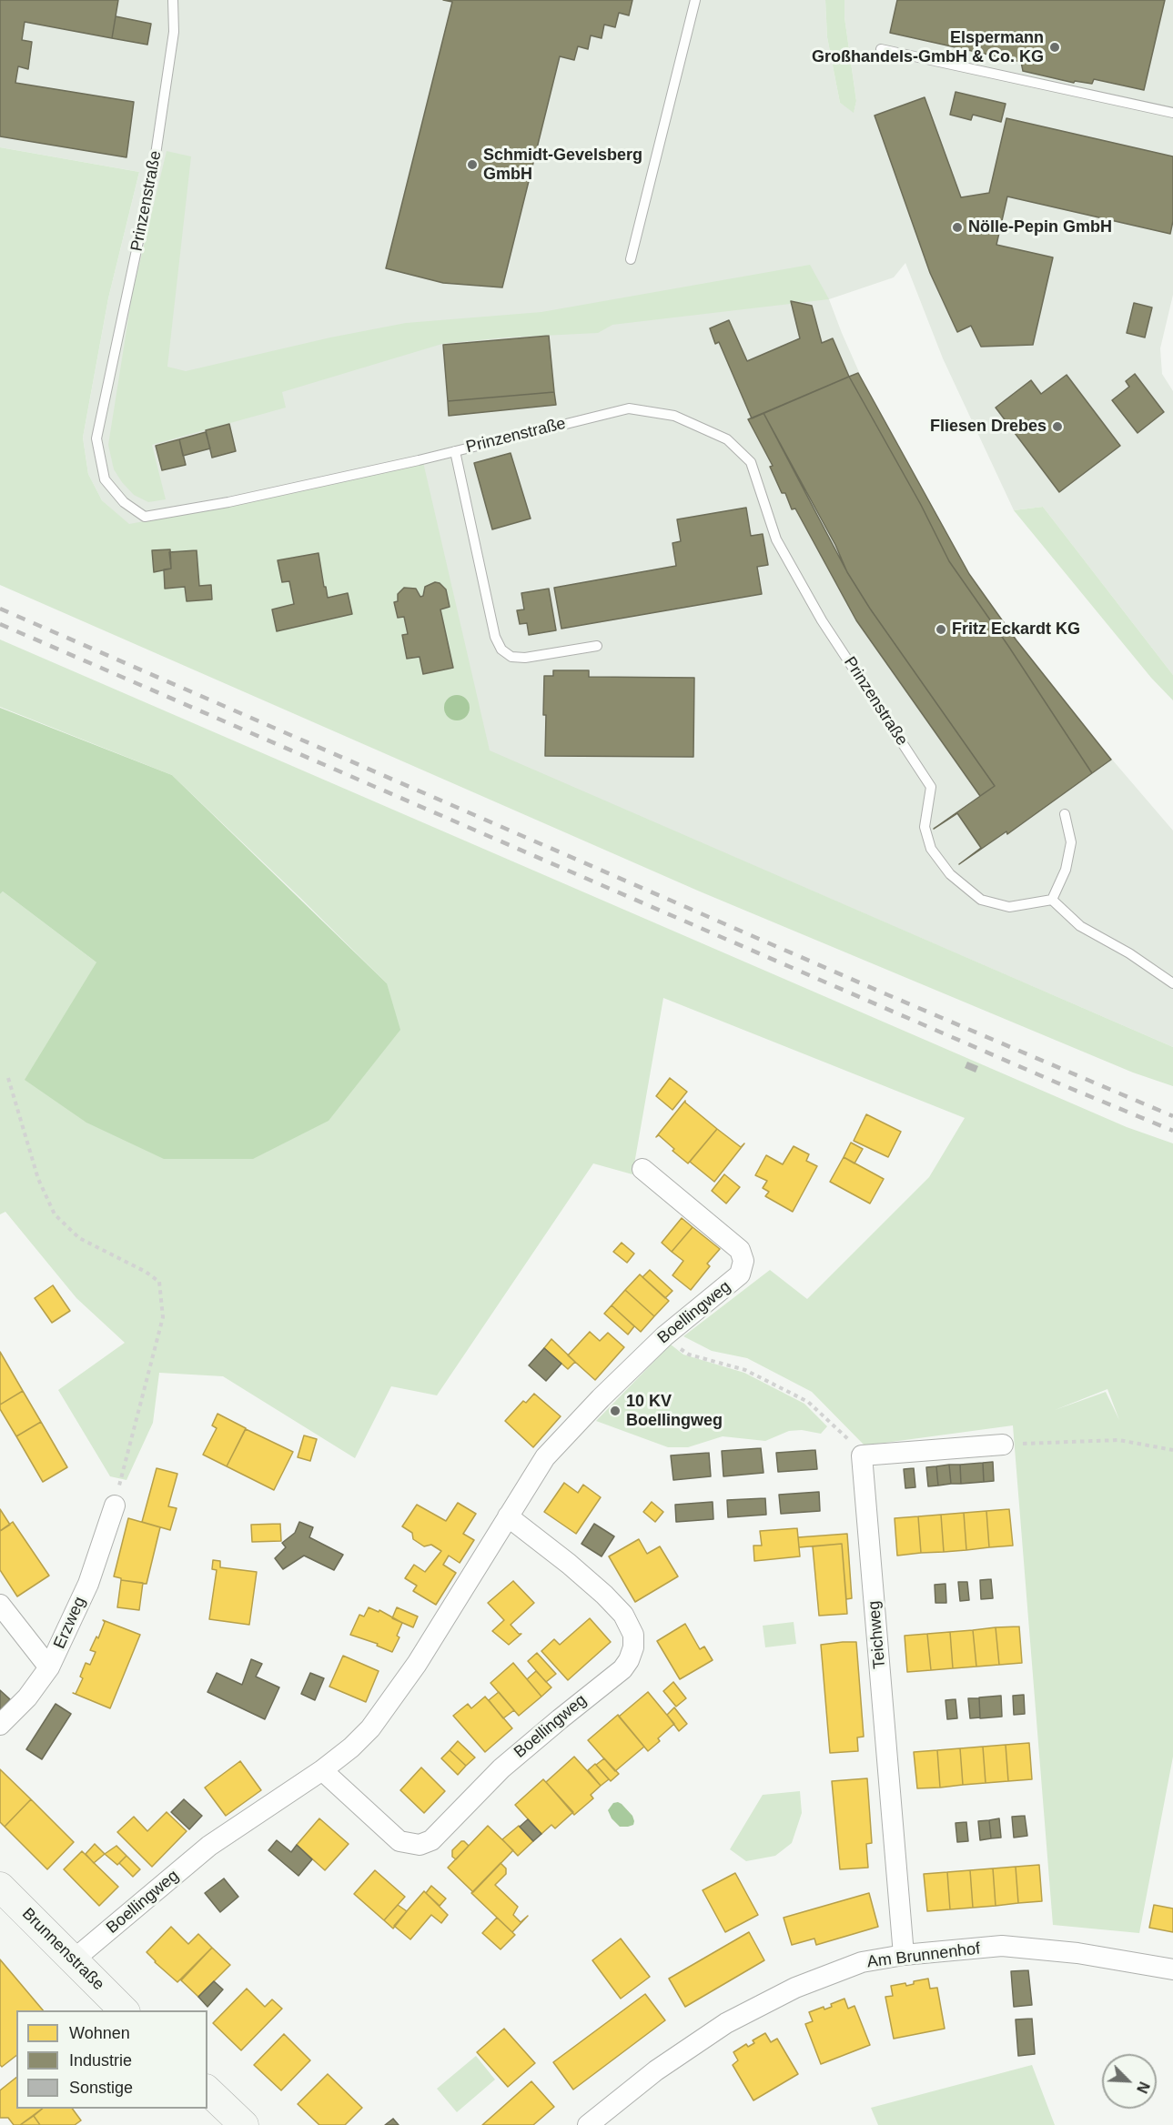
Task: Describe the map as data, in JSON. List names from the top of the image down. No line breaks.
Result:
{"streets":{"main road":["Brunnenstraße"],"street":["Boellingweg","Erzweg","Teichweg","Am Brunnenhof"],"lane":["Prinzenstraße"]},"crossings":[["Boellingweg","Brunnenstraße"],["Teichweg","Am Brunnenhof"]],"places":["Elspermann Großhandels-GmbH & Co. KG","Schmidt-Gevelsberg GmbH","Nölle-Pepin GmbH","Fliesen Drebes","Fritz Eckardt KG","10 KV Boellingweg"],"legend":["Wohnen","Industrie","Sonstige"],"north":"bottom right"}
